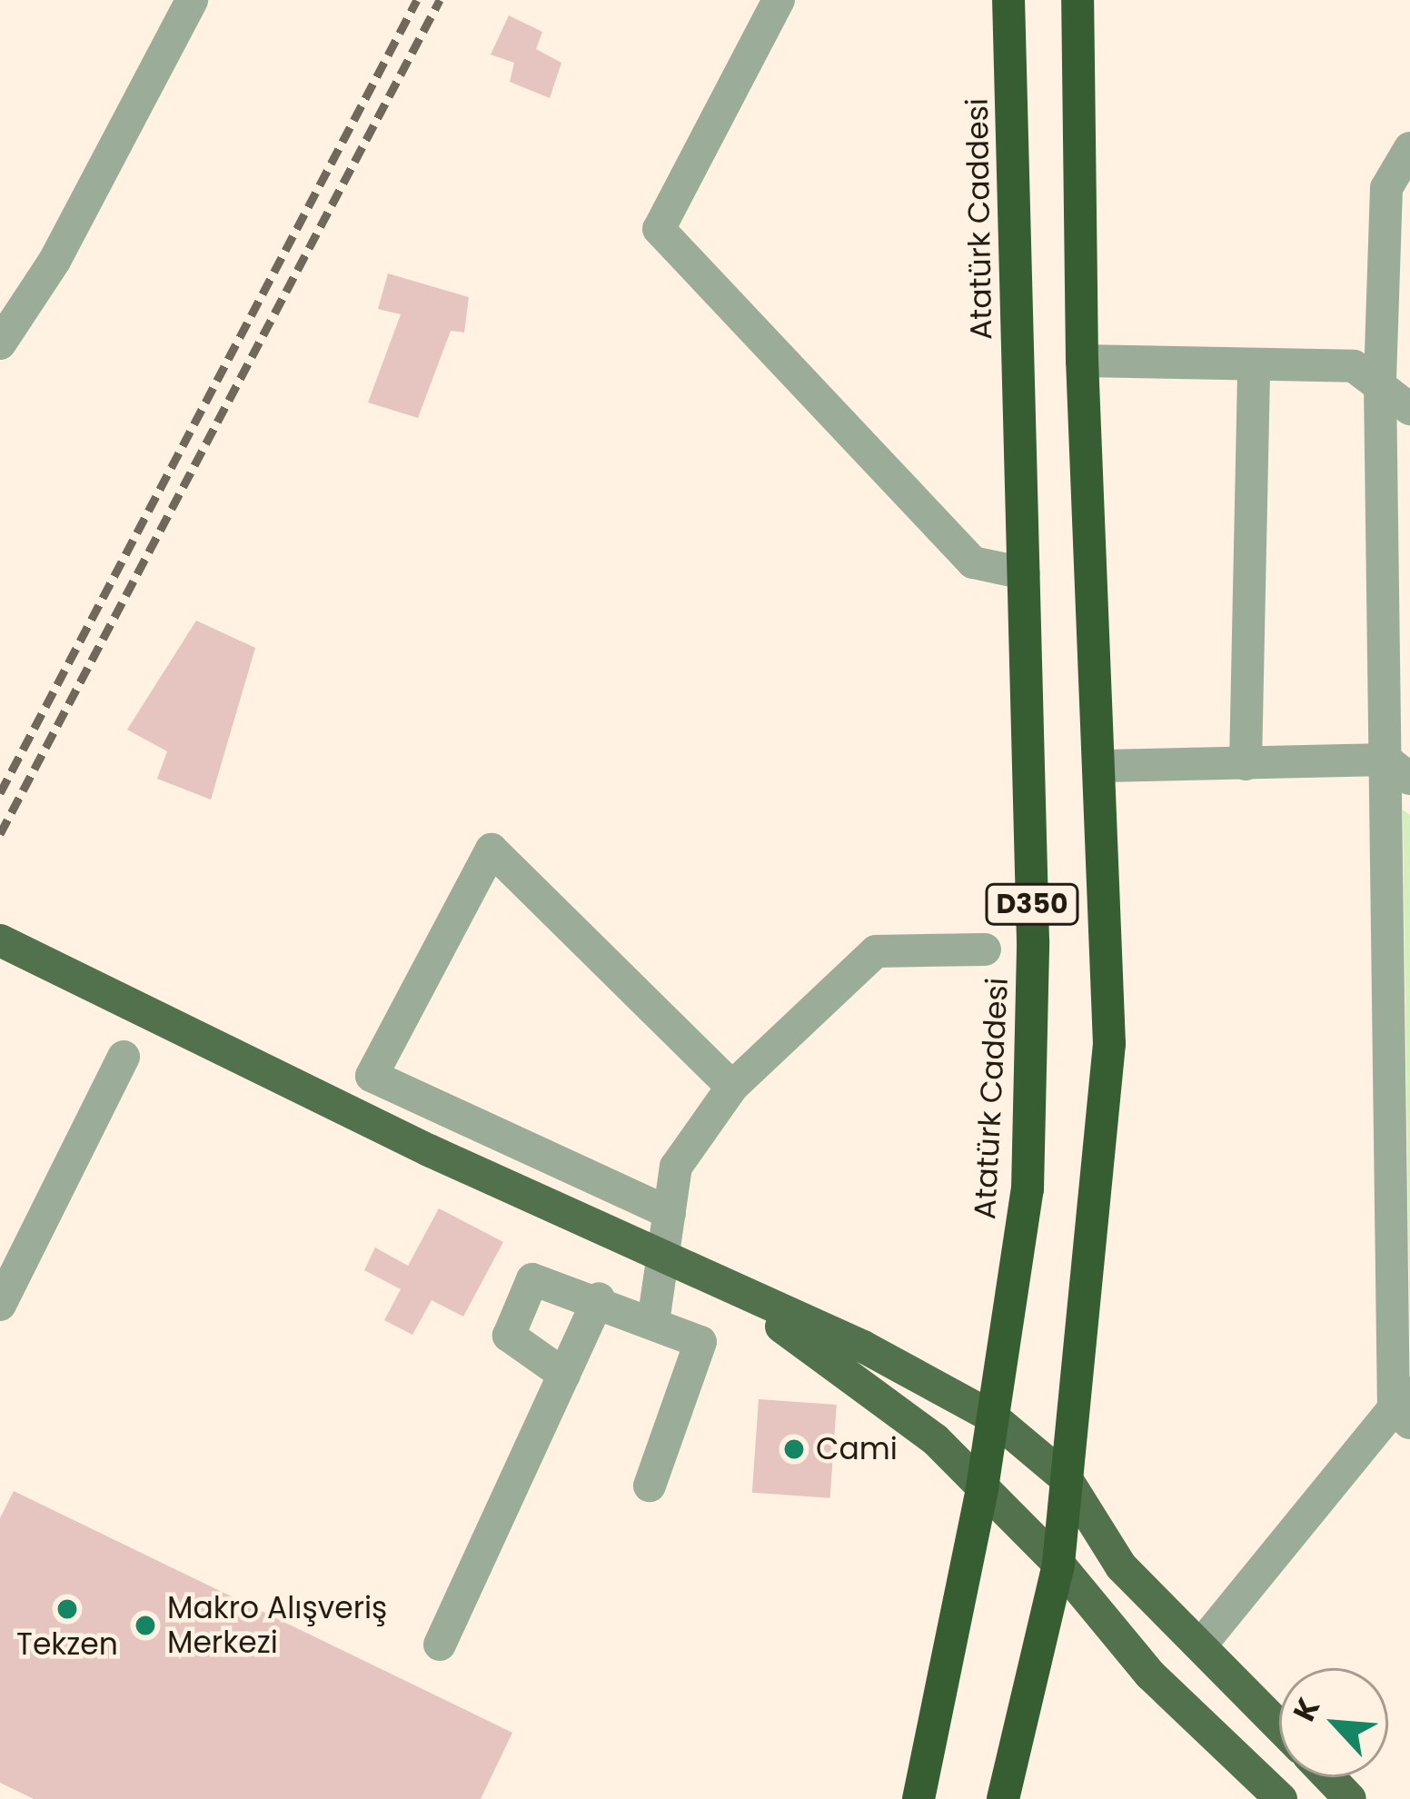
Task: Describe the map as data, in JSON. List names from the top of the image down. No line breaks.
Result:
{"streets":{"highway":["Atatürk Caddesi","D350"]},"places":["Cami","Tekzen","Makro Alışveriş Merkezi"],"north":"top left"}
